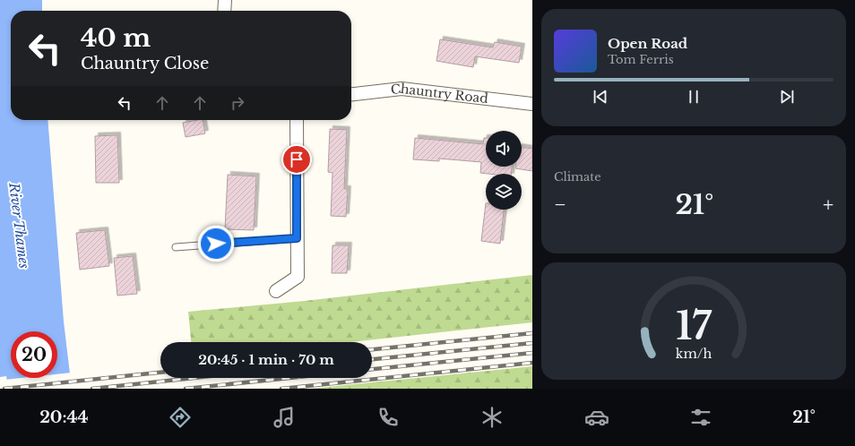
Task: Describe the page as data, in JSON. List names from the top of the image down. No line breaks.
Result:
{"streets":{"street":["Chauntry Road"]},"water":["River Thames"],"page":{"turn":["40 m","Chauntry Close"],"song":["Open Road","Tom Ferris"],"tile":"Climate","heat":["−","21°","+"],"limit":"20","trip":"20:45 · 1 min · 70 m","tabs":["20:44","21°"],"gauge":["17","km/h"]}}
